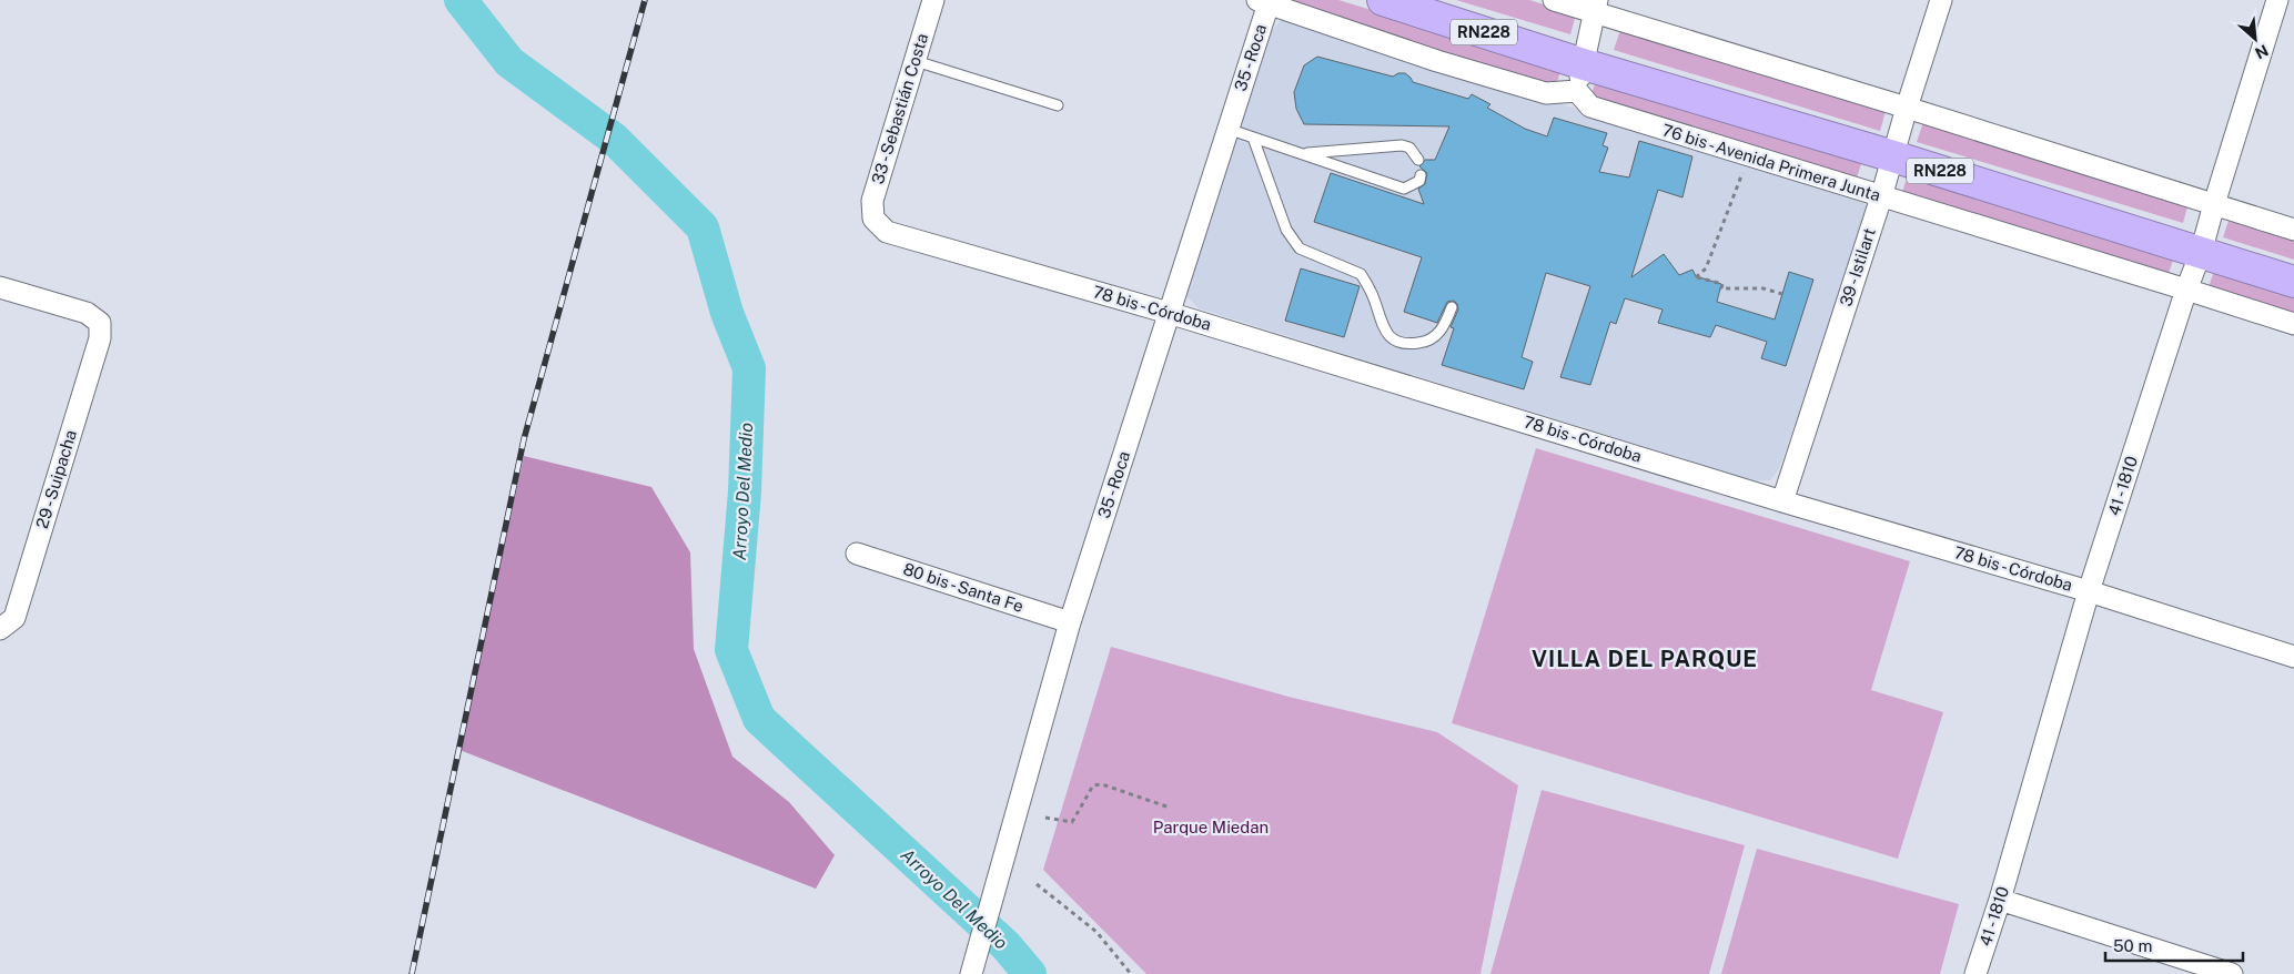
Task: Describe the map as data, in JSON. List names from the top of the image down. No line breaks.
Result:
{"streets":{"highway":["RN228","76 bis - Avenida Primera Junta"],"street":["35 - Roca","33 - Sebastián Costa","39 - Istilart","78 bis - Córdoba","29 - Suipacha","41 - 1810","80 bis - Santa Fe"]},"crossings":[["35 - Roca","76 bis - Avenida Primera Junta"],["35 - Roca","78 bis - Córdoba"],["35 - Roca","80 bis - Santa Fe"],["33 - Sebastián Costa","78 bis - Córdoba"],["76 bis - Avenida Primera Junta","39 - Istilart"],["76 bis - Avenida Primera Junta","41 - 1810"],["39 - Istilart","78 bis - Córdoba"],["78 bis - Córdoba","41 - 1810"]],"districts":["VILLA DEL PARQUE"],"water":["Arroyo Del Medio"],"parks":["Parque Miedan"],"scale_bar":"50 m","north":"bottom right"}
